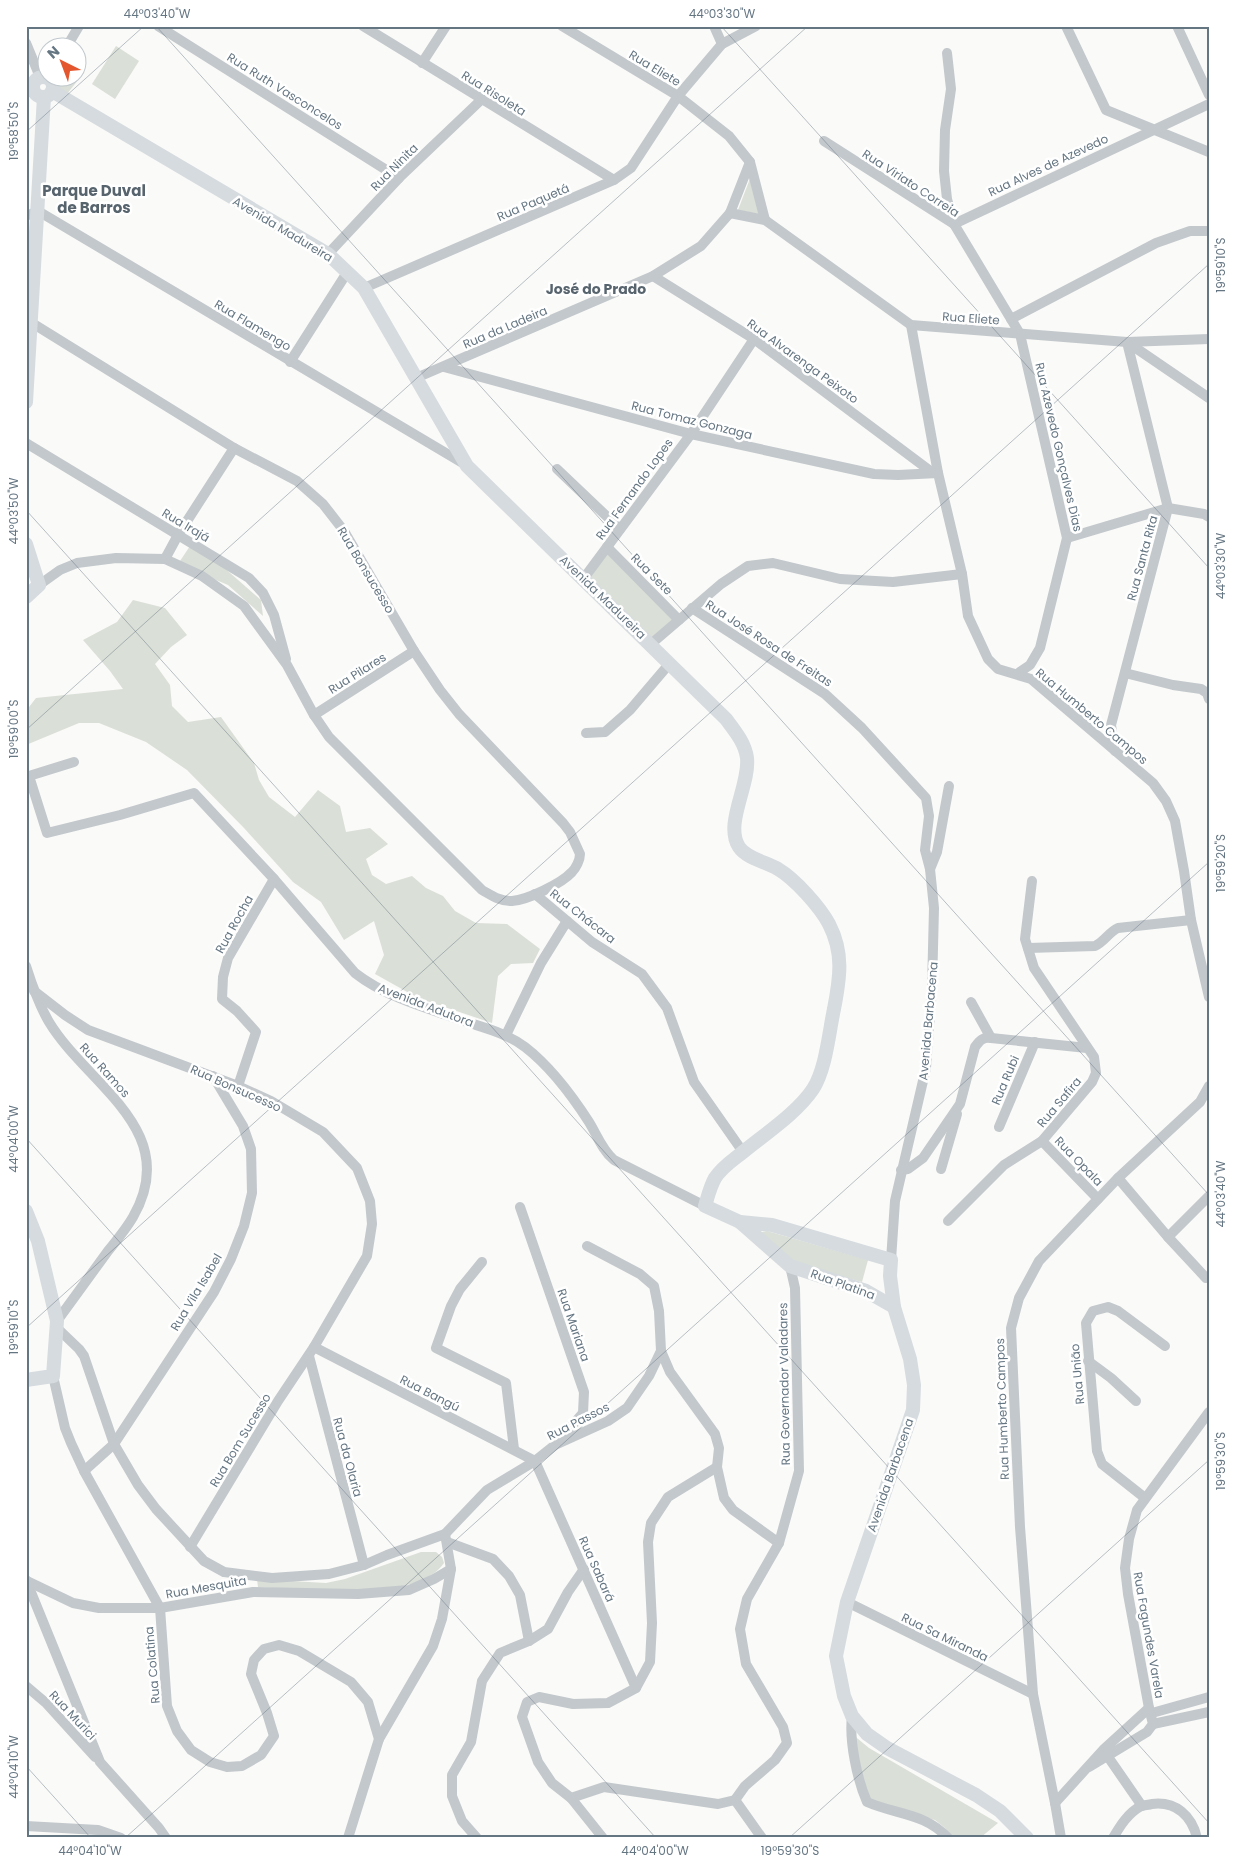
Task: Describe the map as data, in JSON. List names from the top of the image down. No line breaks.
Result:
{"streets":{"street":["Rua Eliete","Rua Ruth Vasconcelos","Rua Risoleta","Rua Alves de Azevedo","Rua Ninita","Rua Viriato Correia","Rua Paquetá","Avenida Madureira","Rua Flamengo","Rua da Ladeira","Rua Alvarenga Peixoto","Rua Tomaz Gonzaga","Rua Azevedo Gonçalves Dias","Rua Fernando Lopes","Rua Irajá","Rua Santa Rita","Rua Bonsucesso","Rua Sete","Rua José Rosa de Freitas","Rua Pilares","Rua Humberto Campos","Rua Chácara","Rua Rocha","Avenida Adutora","Avenida Barbacena","Rua Ramos","Rua Rubi","Rua Safira","Rua Opala","Rua Platina","Rua Vila Isabel","Rua Mariana","Rua União","Rua Governador Valadares","Rua Bangú","Rua Passos","Rua Bom Sucesso","Rua da Olaria","Rua Sabará","Rua Mesquita","Rua Fagundes Varela","Rua Sa Miranda","Rua Colatina","Rua Murici"]},"crossings":[["Rua Eliete","Rua Viriato Correia"],["Rua Eliete","Rua Paquetá"],["Rua Eliete","Rua da Ladeira"],["Rua Eliete","Rua Azevedo Gonçalves Dias"],["Rua Eliete","Rua Santa Rita"],["Rua Eliete","Rua Humberto Campos"],["Rua Ruth Vasconcelos","Rua Ninita"],["Rua Risoleta","Rua Ninita"],["Rua Risoleta","Rua Paquetá"],["Rua Alves de Azevedo","Rua Viriato Correia"],["Rua Ninita","Avenida Madureira"],["Rua Viriato Correia","Rua Azevedo Gonçalves Dias"],["Rua Paquetá","Avenida Madureira"],["Avenida Madureira","Rua Flamengo"],["Avenida Madureira","Rua da Ladeira"],["Avenida Madureira","Rua Fernando Lopes"],["Avenida Madureira","Rua Chácara"],["Avenida Madureira","Avenida Adutora"],["Rua da Ladeira","Rua Alvarenga Peixoto"],["Rua da Ladeira","Rua Tomaz Gonzaga"],["Rua Alvarenga Peixoto","Rua Tomaz Gonzaga"],["Rua Alvarenga Peixoto","Rua Fernando Lopes"],["Rua Alvarenga Peixoto","Rua Humberto Campos"],["Rua Tomaz Gonzaga","Rua Fernando Lopes"],["Rua Tomaz Gonzaga","Rua Humberto Campos"],["Rua Azevedo Gonçalves Dias","Rua Humberto Campos"],["Rua Fernando Lopes","Rua Sete"],["Rua Irajá","Rua Chácara"],["Rua Santa Rita","Rua Humberto Campos"],["Rua Bonsucesso","Rua Pilares"],["Rua Bonsucesso","Rua Chácara"],["Rua Bonsucesso","Rua Rocha"],["Rua Bonsucesso","Rua Ramos"],["Rua Bonsucesso","Rua Vila Isabel"],["Rua Bonsucesso","Rua Bangú"],["Rua Bonsucesso","Rua Bom Sucesso"],["Rua Bonsucesso","Rua da Olaria"],["Rua José Rosa de Freitas","Avenida Barbacena"],["Rua Pilares","Rua Chácara"],["Rua Humberto Campos","Rua Opala"],["Rua Humberto Campos","Rua Sa Miranda"],["Rua Rocha","Avenida Adutora"],["Avenida Adutora","Rua Platina"],["Avenida Adutora","Rua Governador Valadares"],["Avenida Barbacena","Rua Platina"],["Avenida Barbacena","Rua Sa Miranda"],["Rua Safira","Rua Opala"],["Rua Platina","Rua Governador Valadares"],["Rua Vila Isabel","Rua Colatina"],["Rua Mariana","Rua Passos"],["Rua União","Rua Fagundes Varela"],["Rua Bangú","Rua Passos"],["Rua Bangú","Rua Bom Sucesso"],["Rua Bangú","Rua da Olaria"],["Rua Bangú","Rua Sabará"],["Rua Passos","Rua Sabará"],["Rua Bom Sucesso","Rua da Olaria"],["Rua Mesquita","Rua Colatina"]],"districts":["Parque Duval de Barros","José do Prado"],"north":"top left","coordinates":["44°03'40\"W","44°03'30\"W","19°58'50\"S","19°59'10\"S","44°03'50\"W","19°59'00\"S","19°59'20\"S","44°04'00\"W","19°59'30\"S","44°04'10\"W"]}
